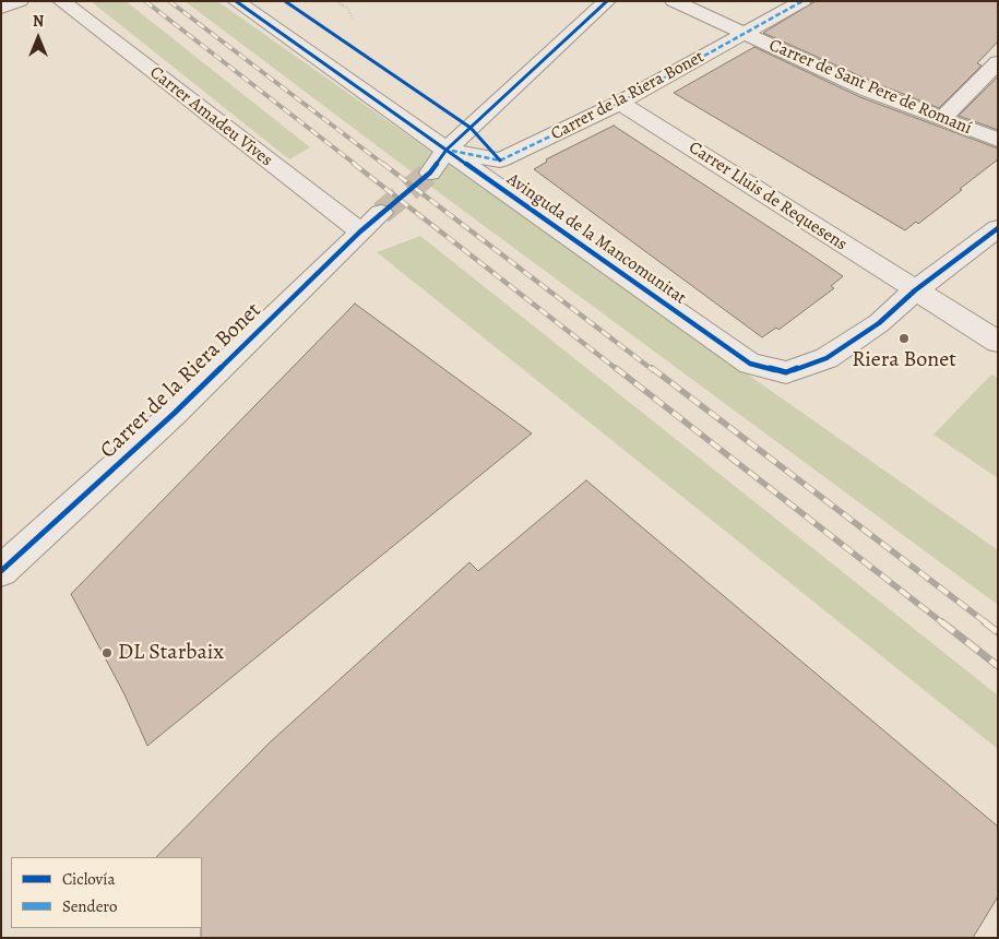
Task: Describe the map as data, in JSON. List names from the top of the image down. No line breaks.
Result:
{"streets":{"street":["Carrer de Sant Pere de Romaní","Carrer de la Riera Bonet","Carrer Amadeu Vives","Carrer Lluis de Requesens","Avinguda de la Mancomunitat"]},"crossings":[["Carrer de Sant Pere de Romaní","Carrer de la Riera Bonet"],["Carrer de la Riera Bonet","Carrer Amadeu Vives"],["Carrer de la Riera Bonet","Carrer Lluis de Requesens"],["Carrer de la Riera Bonet","Avinguda de la Mancomunitat"],["Carrer Lluis de Requesens","Avinguda de la Mancomunitat"]],"places":["Riera Bonet","DL Starbaix"],"legend":["Ciclovía","Sendero"],"north":"top"}
